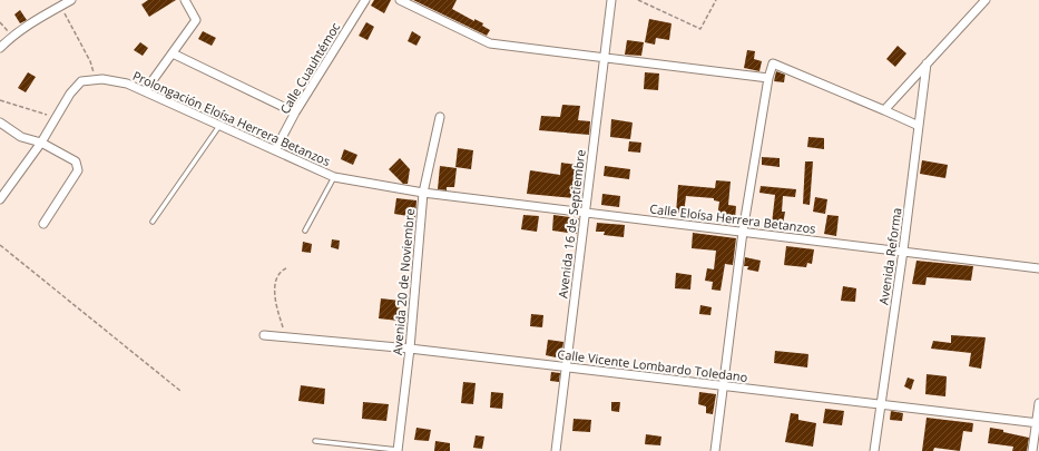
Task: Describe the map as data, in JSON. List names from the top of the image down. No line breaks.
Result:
{"streets":{"street":["Calle Cuauhtémoc","Prolongación Eloísa Herrera Betanzos","Calle Eloísa Herrera Betanzos","Avenida 16 de Septiembre","Avenida Reforma","Avenida 20 de Noviembre","Calle Vicente Lombardo Toledano"]},"crossings":[["Calle Cuauhtémoc","Prolongación Eloísa Herrera Betanzos"],["Prolongación Eloísa Herrera Betanzos","Calle Eloísa Herrera Betanzos"],["Prolongación Eloísa Herrera Betanzos","Avenida 20 de Noviembre"],["Calle Eloísa Herrera Betanzos","Avenida 16 de Septiembre"],["Calle Eloísa Herrera Betanzos","Avenida Reforma"],["Calle Eloísa Herrera Betanzos","Avenida 20 de Noviembre"],["Avenida 16 de Septiembre","Calle Vicente Lombardo Toledano"],["Avenida Reforma","Calle Vicente Lombardo Toledano"],["Avenida 20 de Noviembre","Calle Vicente Lombardo Toledano"]]}
